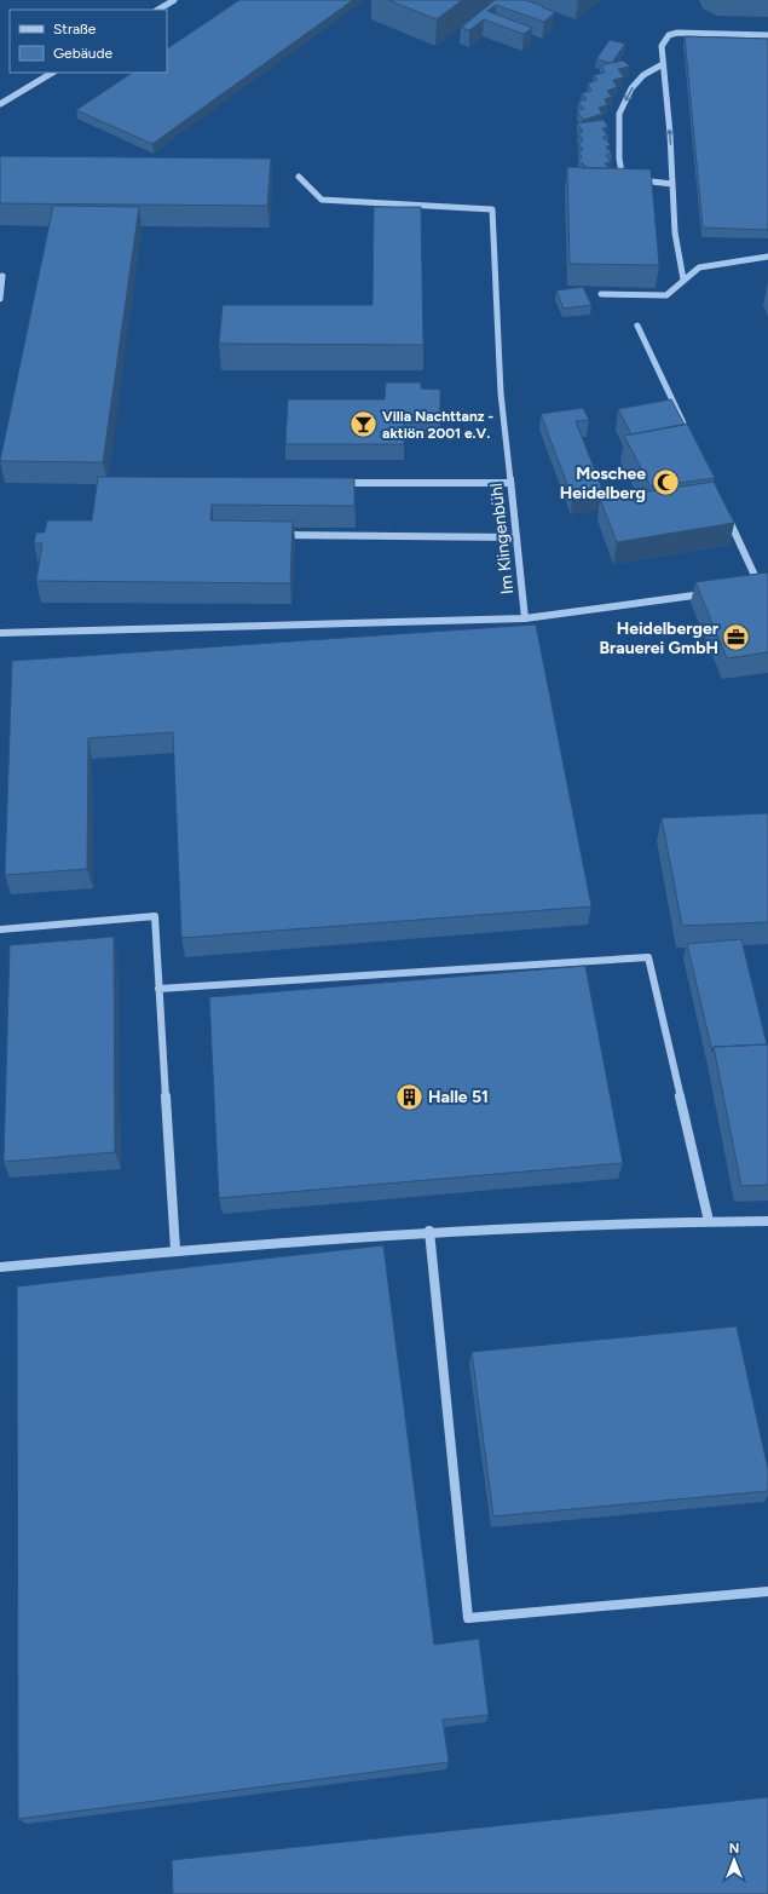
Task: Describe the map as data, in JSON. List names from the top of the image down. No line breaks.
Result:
{"streets":{"street":["Im Klingenbühl"]},"places":{"bar":["Villa Nachttanz - aktiön 2001 e.V."],"mosque":["Moschee Heidelberg"],"office":["Heidelberger Brauerei GmbH"],"building":["Halle 51"]},"legend":["Straße","Gebäude"],"north":"top"}
